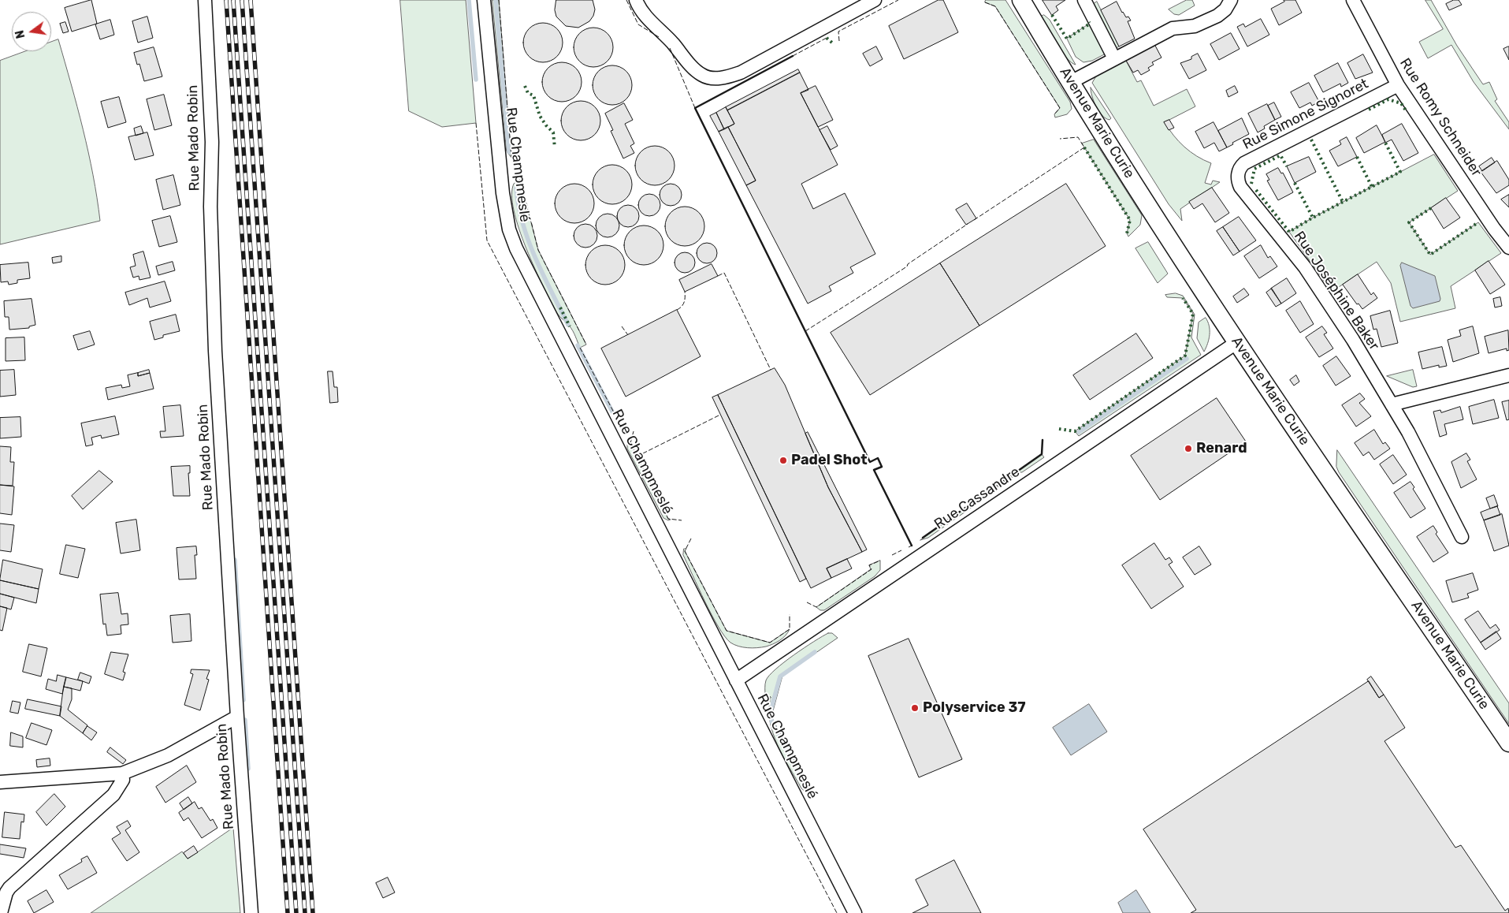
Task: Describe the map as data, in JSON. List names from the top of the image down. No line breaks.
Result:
{"streets":{"main road":["Avenue Marie Curie"],"street":["Rue Simone Signoret","Rue Romy Schneider","Rue Mado Robin","Rue Champmeslé","Rue Joséphine Baker","Rue Cassandre"]},"crossings":[["Rue Simone Signoret","Rue Romy Schneider"],["Rue Simone Signoret","Rue Joséphine Baker"],["Avenue Marie Curie","Rue Cassandre"],["Rue Champmeslé","Rue Cassandre"]],"places":["Renard","Padel Shot","Polyservice 37"],"north":"left"}
